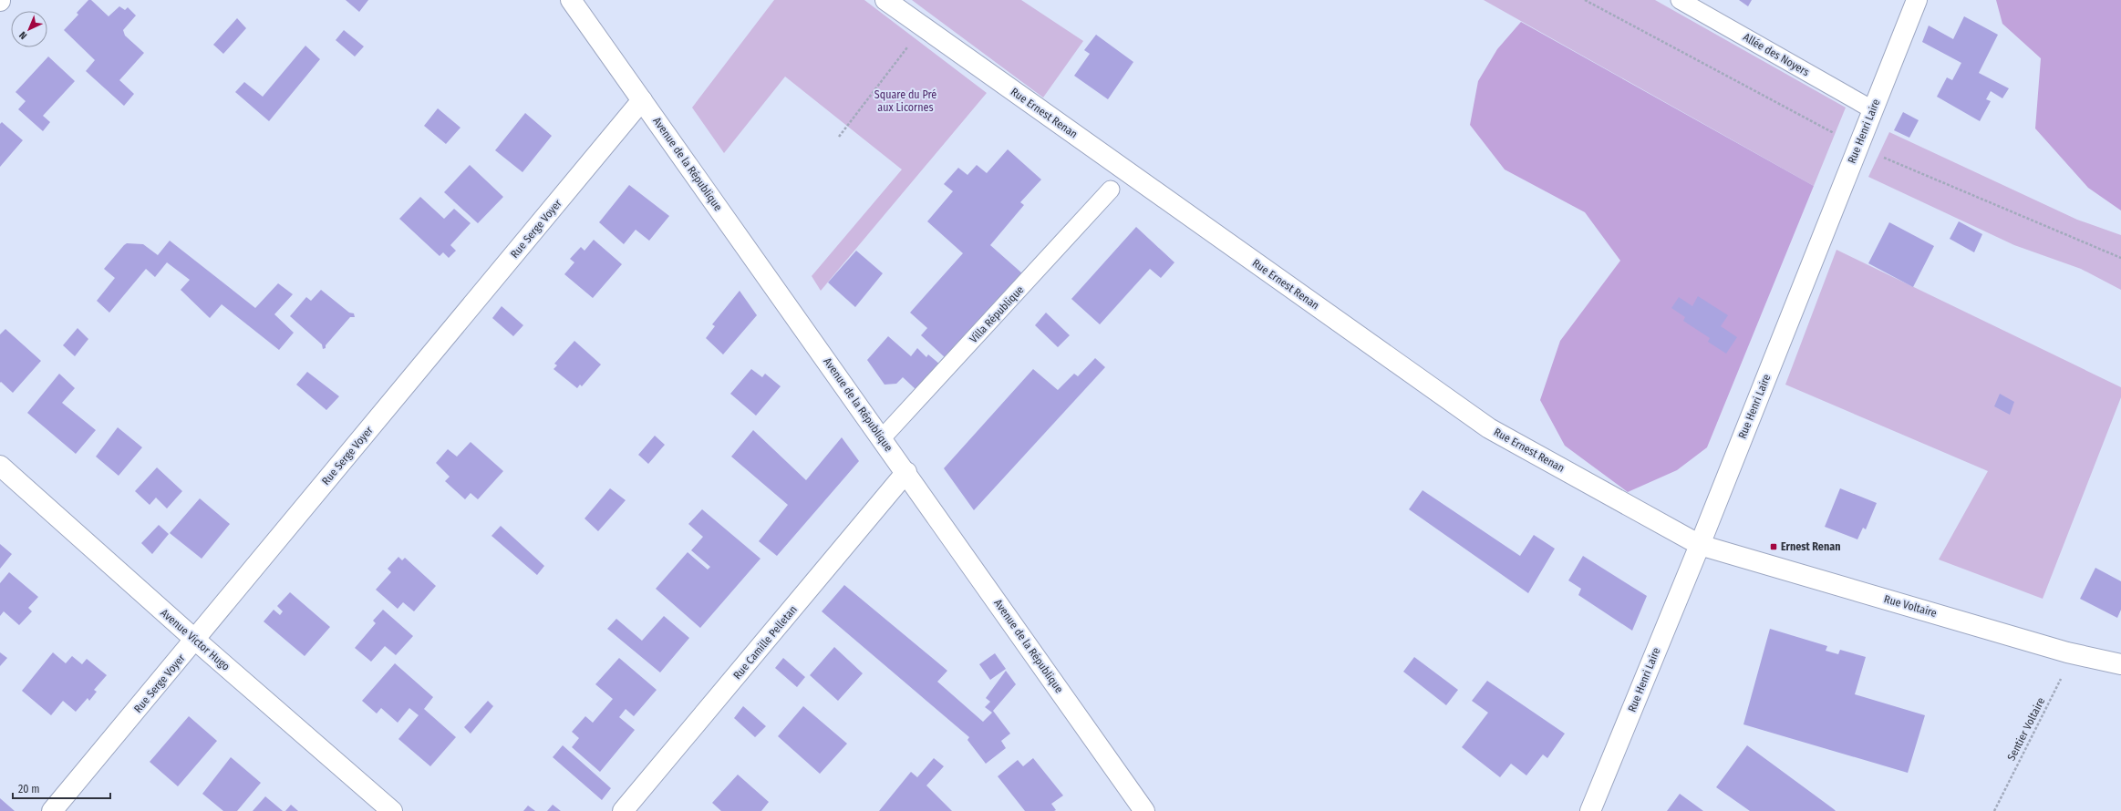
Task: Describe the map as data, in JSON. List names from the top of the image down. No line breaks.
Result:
{"streets":{"street":["Rue Ernest Renan","Rue Henri Laire","Avenue de la République","Rue Serge Voyer","Rue Voltaire","Avenue Victor Hugo","Rue Camille Pelletan"],"lane":["Allée des Noyers","Villa République"],"path":["Sentier Voltaire"]},"crossings":[["Allée des Noyers","Rue Henri Laire"],["Rue Ernest Renan","Rue Henri Laire"],["Rue Ernest Renan","Rue Voltaire"],["Rue Henri Laire","Rue Voltaire"],["Avenue de la République","Rue Serge Voyer"],["Avenue de la République","Villa République"],["Avenue de la République","Rue Camille Pelletan"],["Rue Serge Voyer","Avenue Victor Hugo"],["Rue Voltaire","Sentier Voltaire"]],"parks":["Square du Pré aux Licornes"],"places":{"transit":["Ernest Renan"]},"scale_bar":"20 m","north":"bottom left"}
